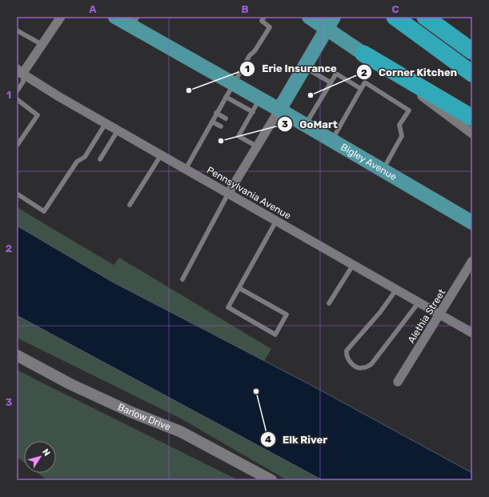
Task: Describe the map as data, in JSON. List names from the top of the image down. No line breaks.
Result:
{"streets":{"main road":["Bigley Avenue"],"street":["Pennsylvania Avenue","Alethia Street","Barlow Drive"]},"crossings":[["Pennsylvania Avenue","Alethia Street"]],"places":["Erie Insurance","Corner Kitchen","GoMart","Elk River"],"north":"top right","grid":{"columns":["A","B","C"],"rows":["1","2","3"]}}
